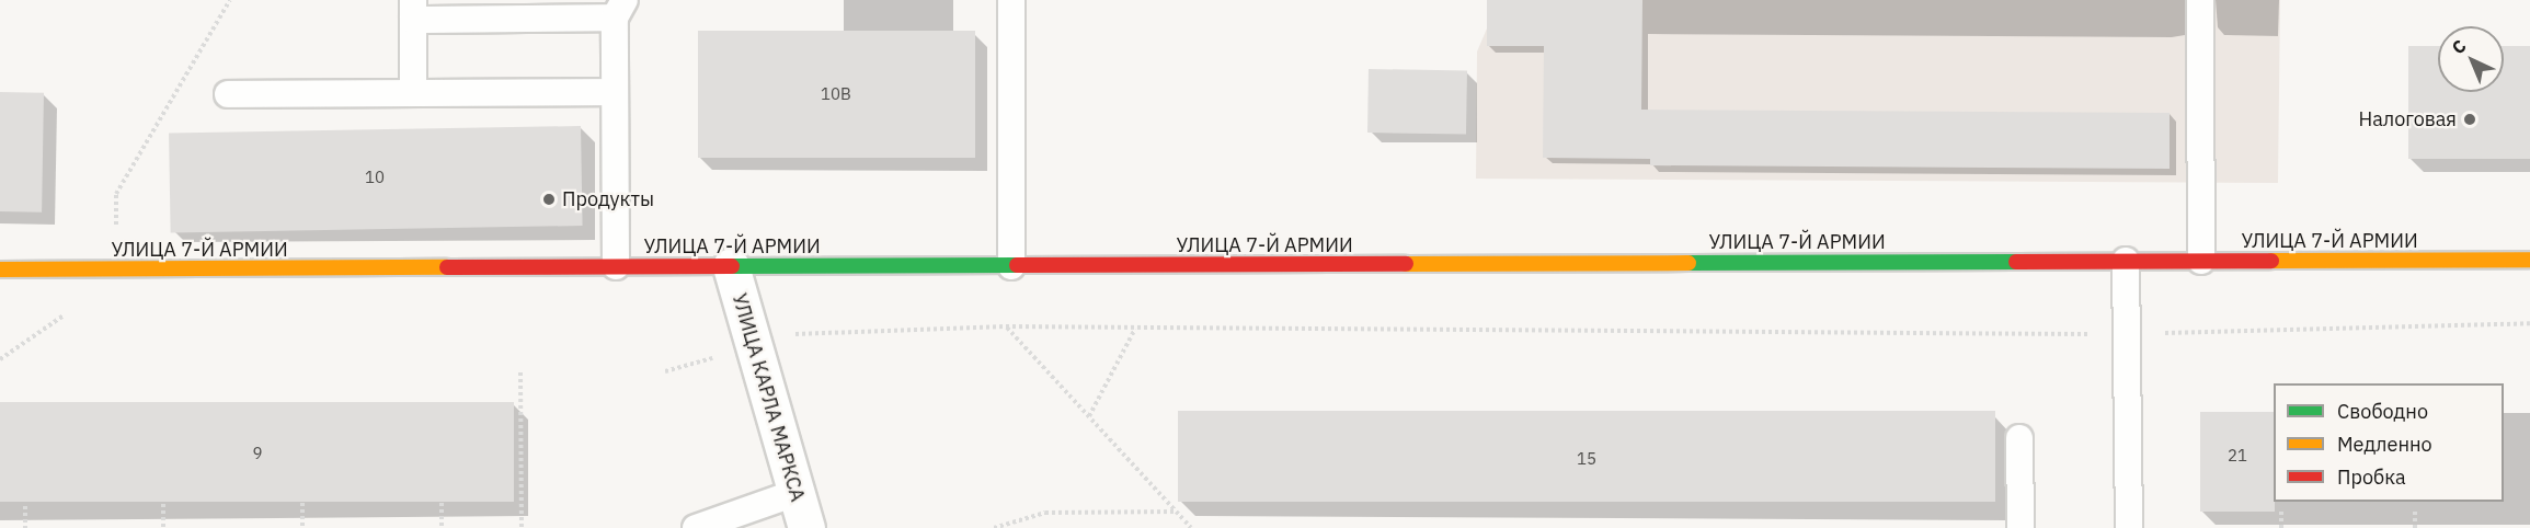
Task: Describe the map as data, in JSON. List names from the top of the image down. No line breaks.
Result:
{"streets":{"street":["УЛИЦА 7-Й АРМИИ","УЛИЦА КАРЛА МАРКСА"]},"crossings":[["УЛИЦА 7-Й АРМИИ","УЛИЦА КАРЛА МАРКСА"]],"places":["Налоговая","Продукты"],"house_numbers":["10В","10","9","21","15"],"legend":["Свободно","Медленно","Пробка"],"north":"top left"}
